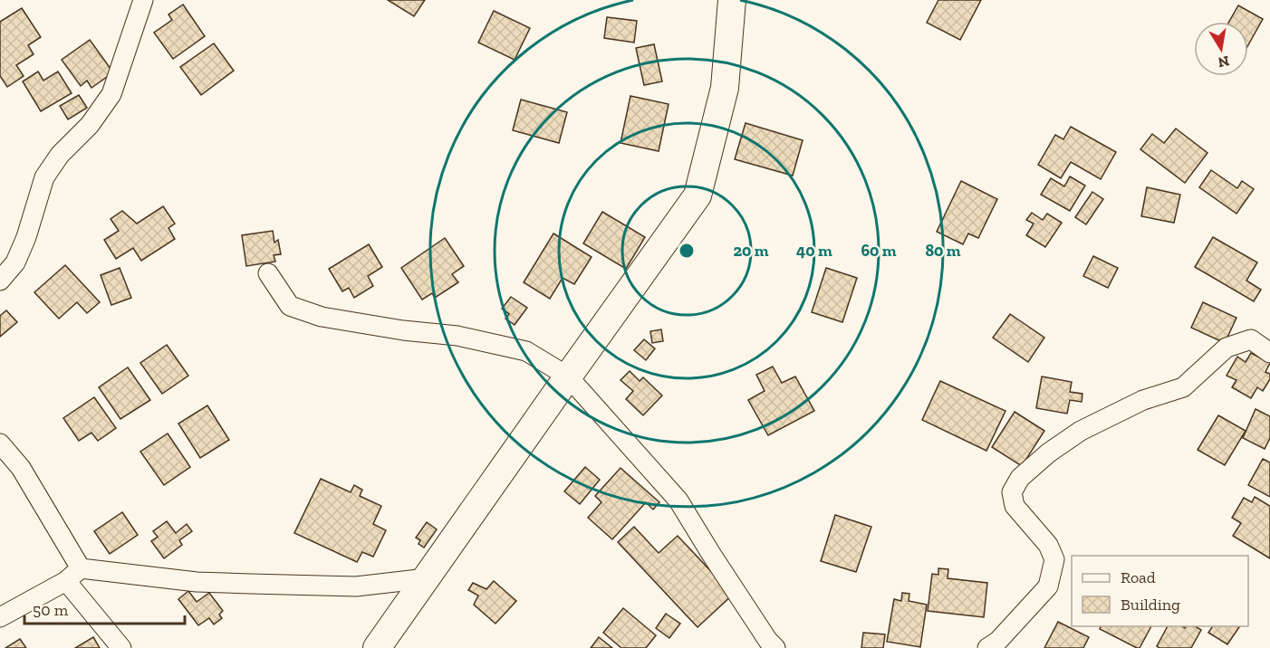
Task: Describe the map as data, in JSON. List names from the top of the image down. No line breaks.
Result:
{"legend":["Road","Building"],"scale_bar":"50 m","north":"bottom","rings":["20 m","40 m","60 m","80 m"]}
